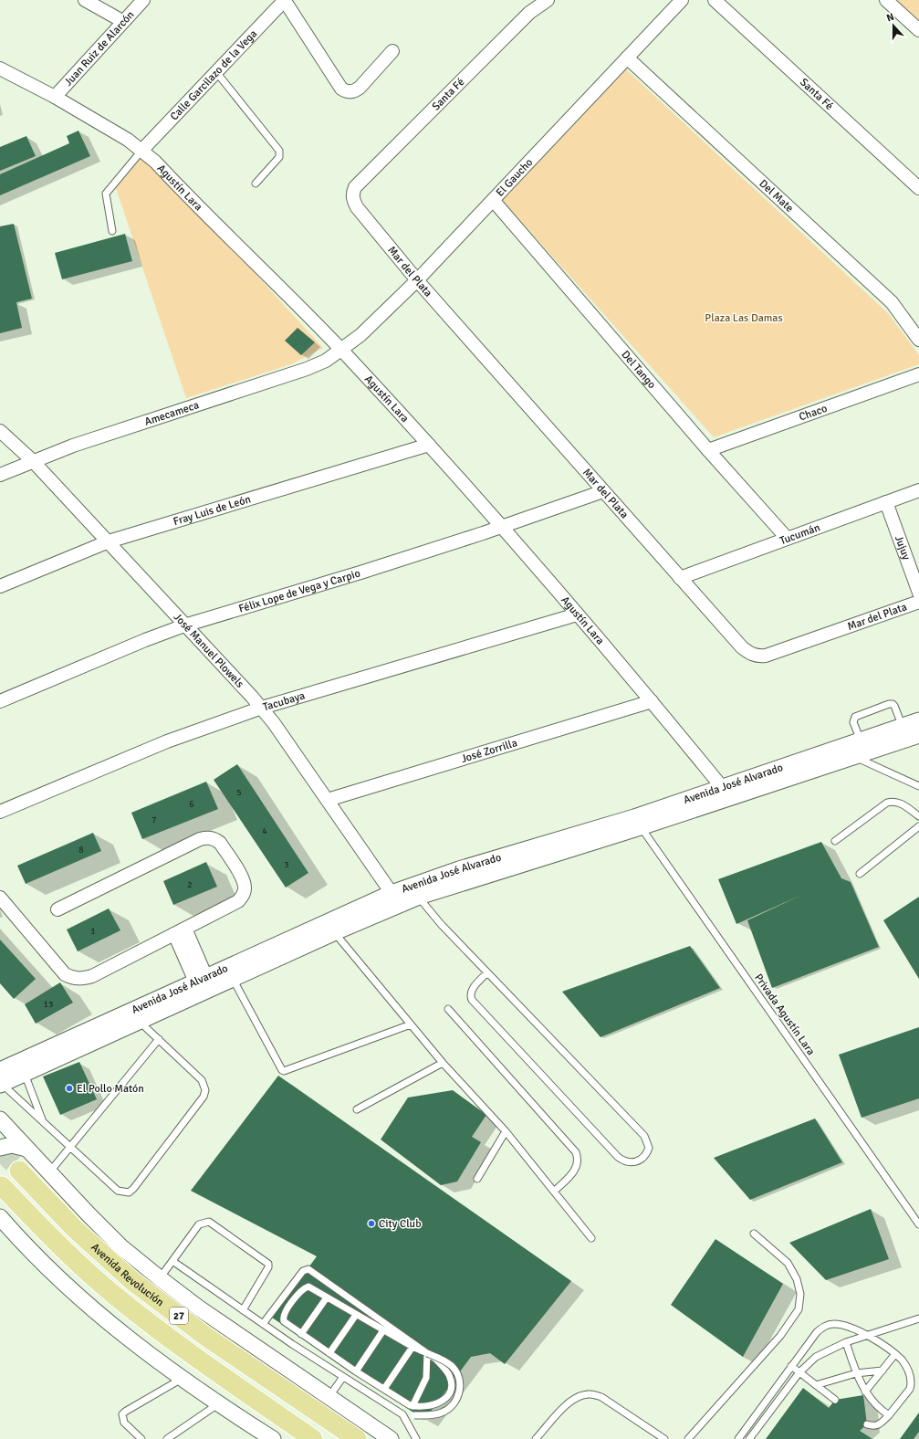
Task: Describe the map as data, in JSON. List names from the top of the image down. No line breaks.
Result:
{"streets":{"main road":["Avenida Revolución","27"],"street":["Juan Ruiz de Alarcón","Calle Garcilazo de la Vega","Santa Fé","El Gaucho","Agustín Lara","Del Mate","Mar del Plata","Del Tango","Chaco","Amecameca","Fray Luis de León","Tucumán","Jujuy","Félix Lope de Vega y Carpio","José Manuel Plowels","Tacubaya","José Zorrilla","Avenida José Alvarado"],"lane":["Privada Agustín Lara"]},"crossings":[["Juan Ruiz de Alarcón","Agustín Lara"],["Calle Garcilazo de la Vega","Agustín Lara"],["Santa Fé","Mar del Plata"],["El Gaucho","Agustín Lara"],["El Gaucho","Del Mate"],["El Gaucho","Mar del Plata"],["El Gaucho","Del Tango"],["El Gaucho","Amecameca"],["Agustín Lara","Amecameca"],["Agustín Lara","Fray Luis de León"],["Agustín Lara","Félix Lope de Vega y Carpio"],["Agustín Lara","Tacubaya"],["Agustín Lara","José Zorrilla"],["Agustín Lara","Avenida José Alvarado"],["Mar del Plata","Tucumán"],["Mar del Plata","Félix Lope de Vega y Carpio"],["Del Tango","Chaco"],["Del Tango","Tucumán"],["Amecameca","José Manuel Plowels"],["Fray Luis de León","José Manuel Plowels"],["Tucumán","Jujuy"],["Félix Lope de Vega y Carpio","José Manuel Plowels"],["José Manuel Plowels","Tacubaya"],["José Manuel Plowels","José Zorrilla"],["José Manuel Plowels","Avenida José Alvarado"],["Avenida José Alvarado","Privada Agustín Lara"]],"parks":["Plaza Las Damas"],"places":["El Pollo Matón","City Club"],"house_numbers":["5","6","7","4","8","3","2","1","13"],"north":"top"}
